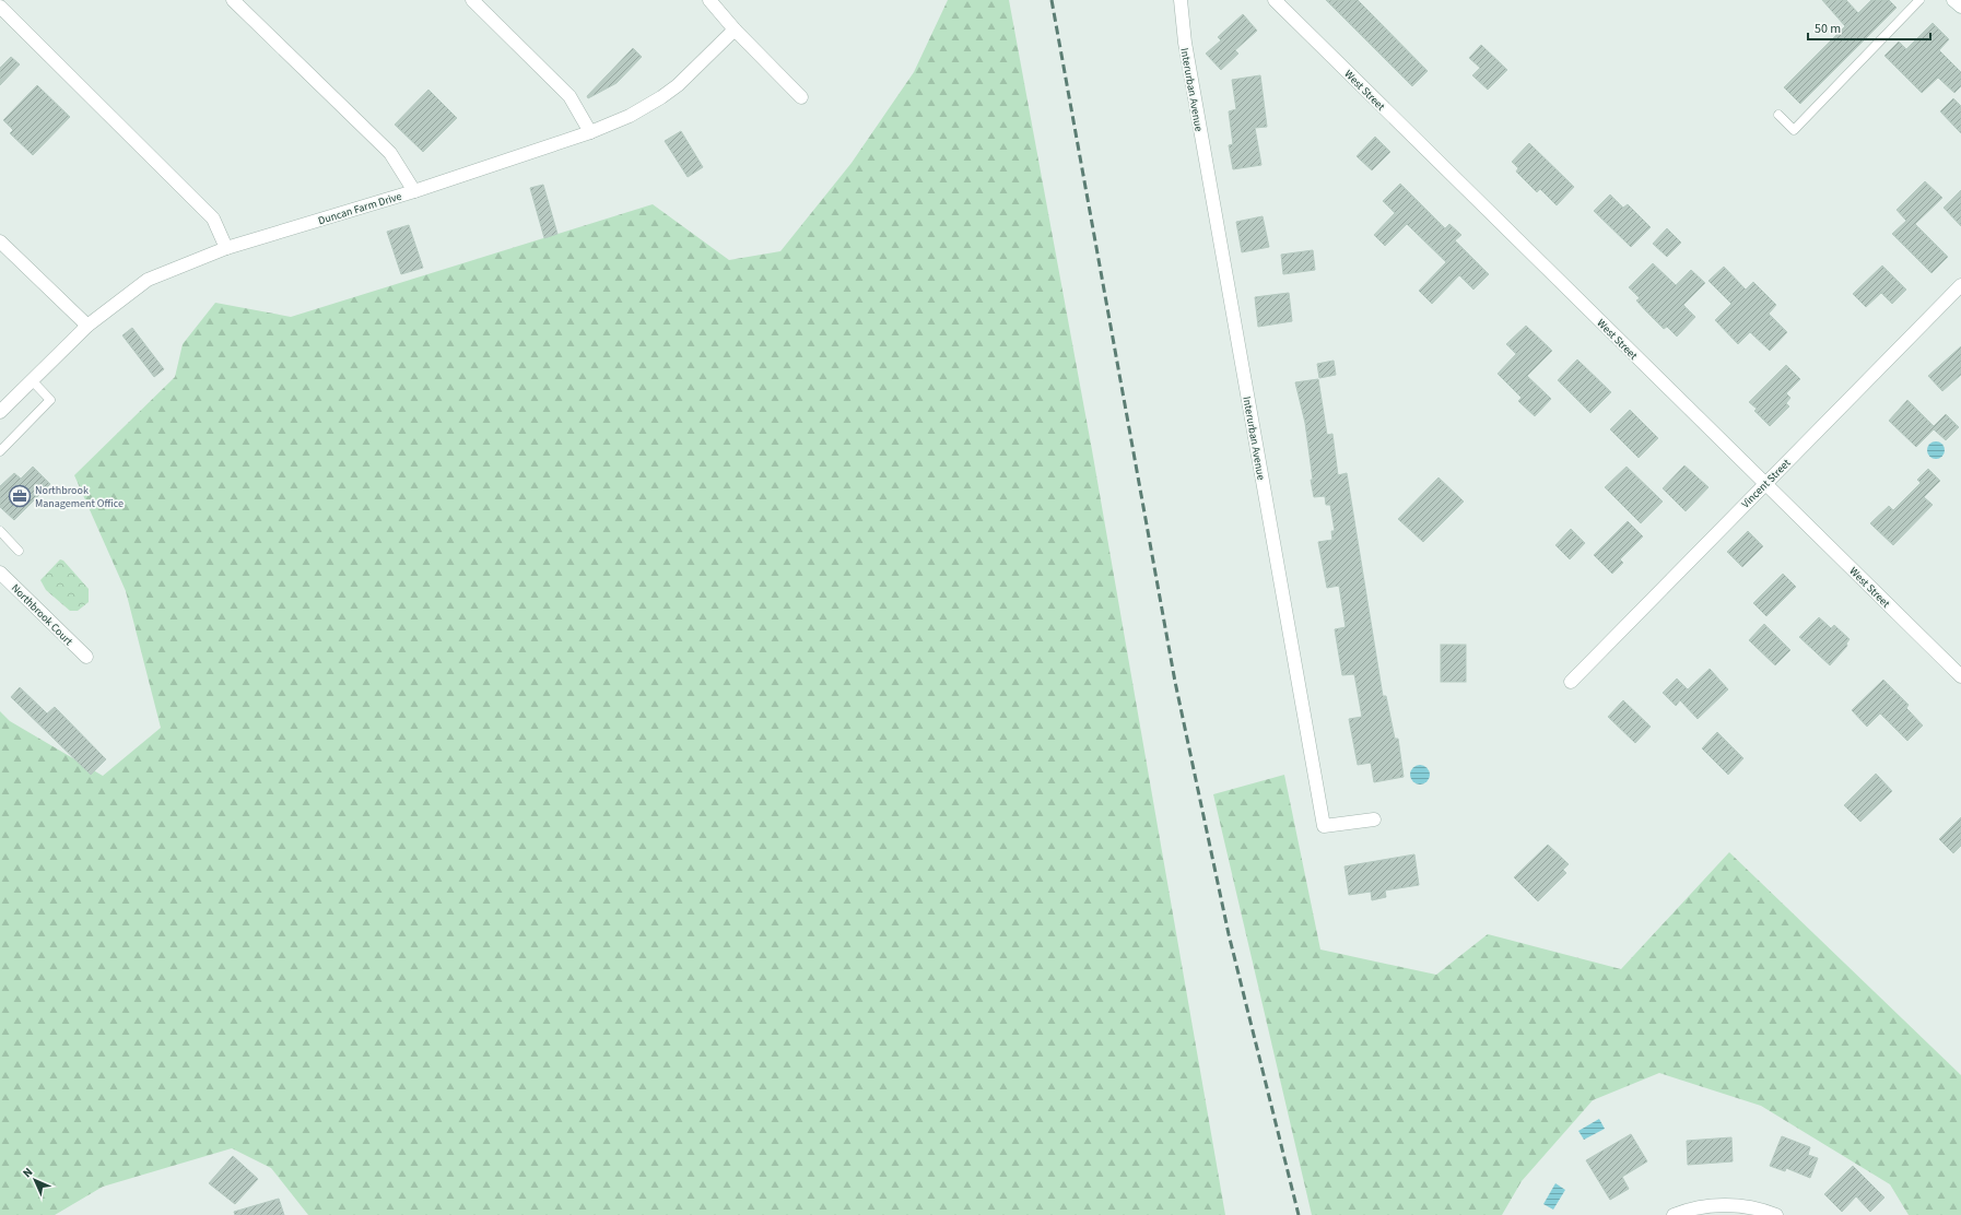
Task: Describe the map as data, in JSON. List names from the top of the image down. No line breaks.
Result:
{"streets":{"street":["Interurban Avenue","West Street","Duncan Farm Drive","Vincent Street","Northbrook Court"]},"crossings":[["West Street","Vincent Street"]],"places":{"office":["Northbrook Management Office"]},"scale_bar":"50 m","north":"top left"}
